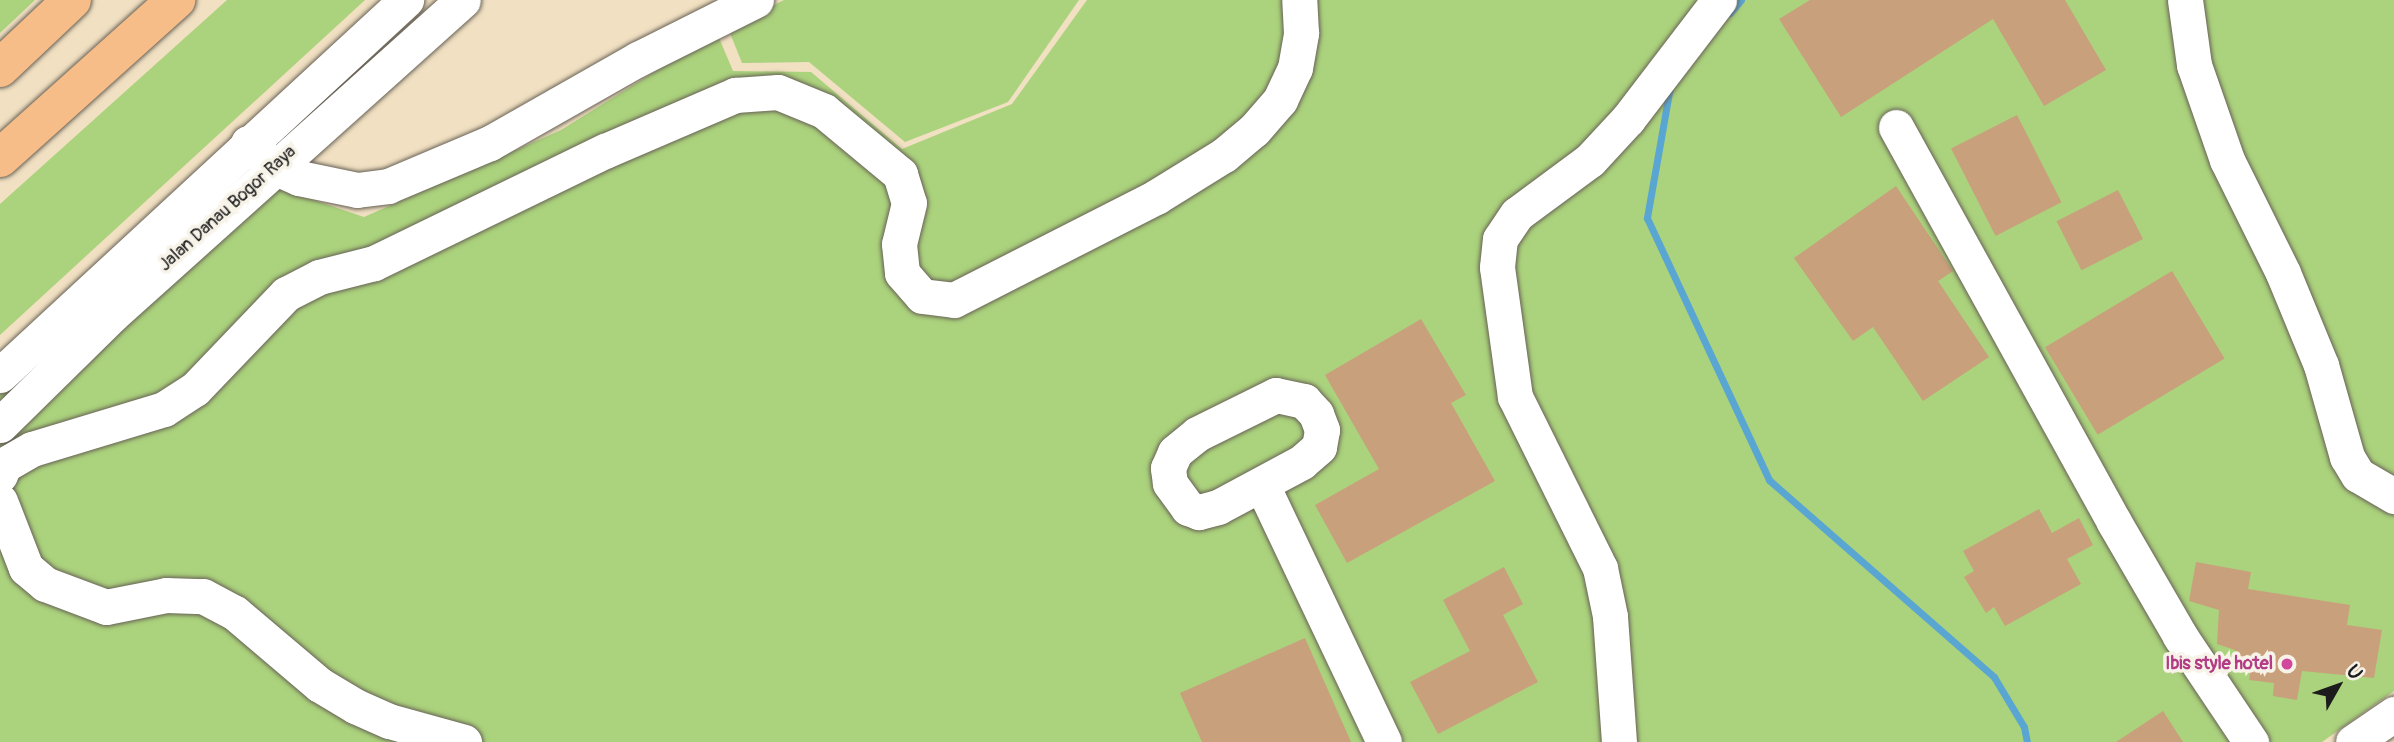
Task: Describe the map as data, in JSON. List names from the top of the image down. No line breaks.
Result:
{"streets":{"street":["Jalan Danau Bogor Raya"]},"places":["Ibis style hotel"],"north":"top right"}
